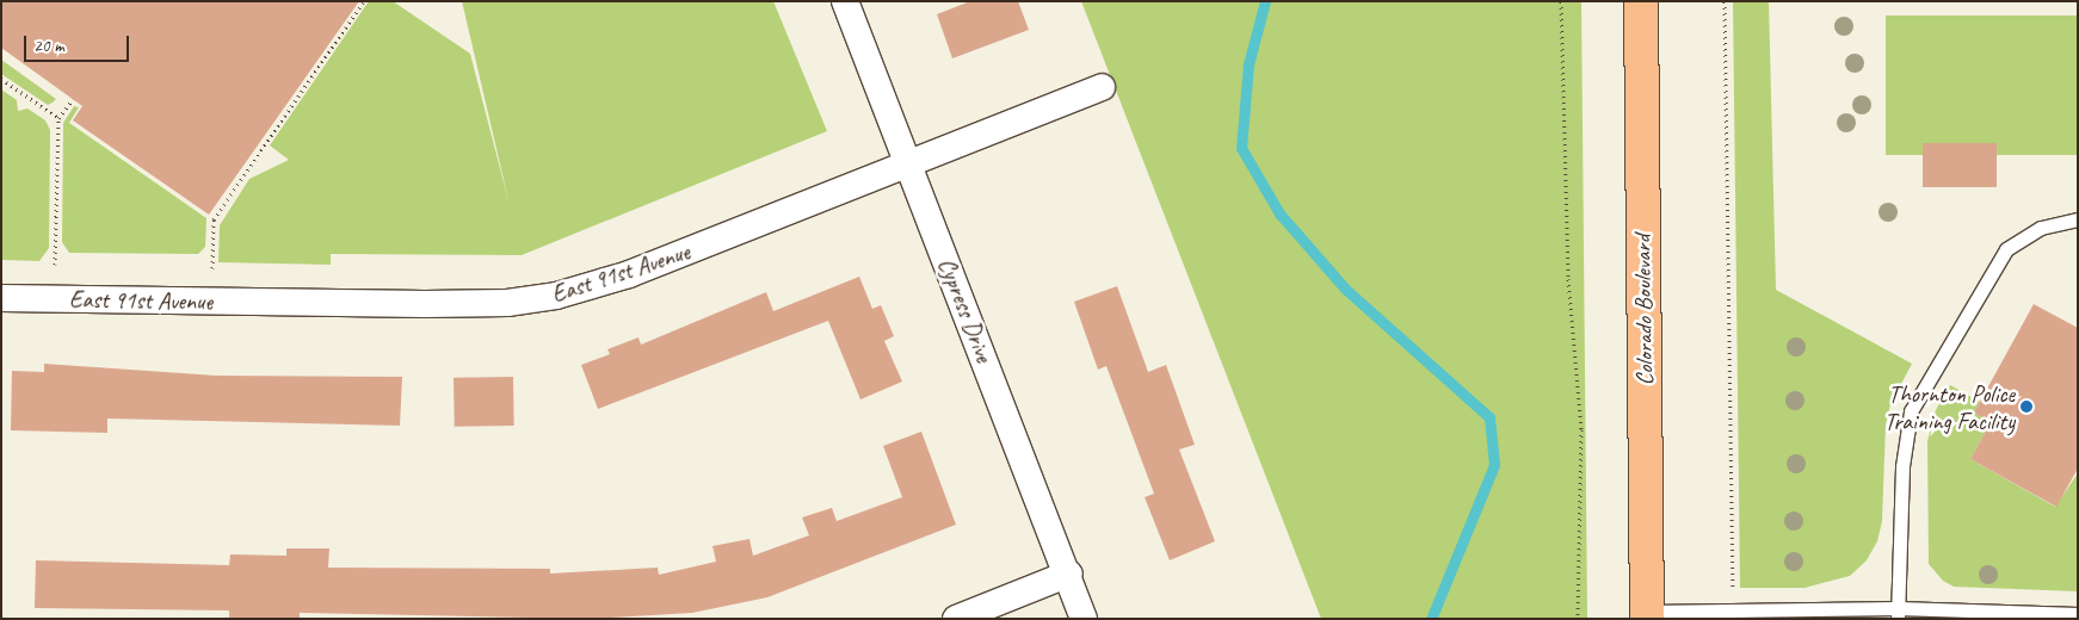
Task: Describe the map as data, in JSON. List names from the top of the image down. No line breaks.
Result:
{"streets":{"main road":["Colorado Boulevard"],"street":["East 91st Avenue","Cypress Drive"]},"crossings":[["East 91st Avenue","Cypress Drive"]],"places":["Thornton Police Training Facility"],"scale_bar":"20 m"}
